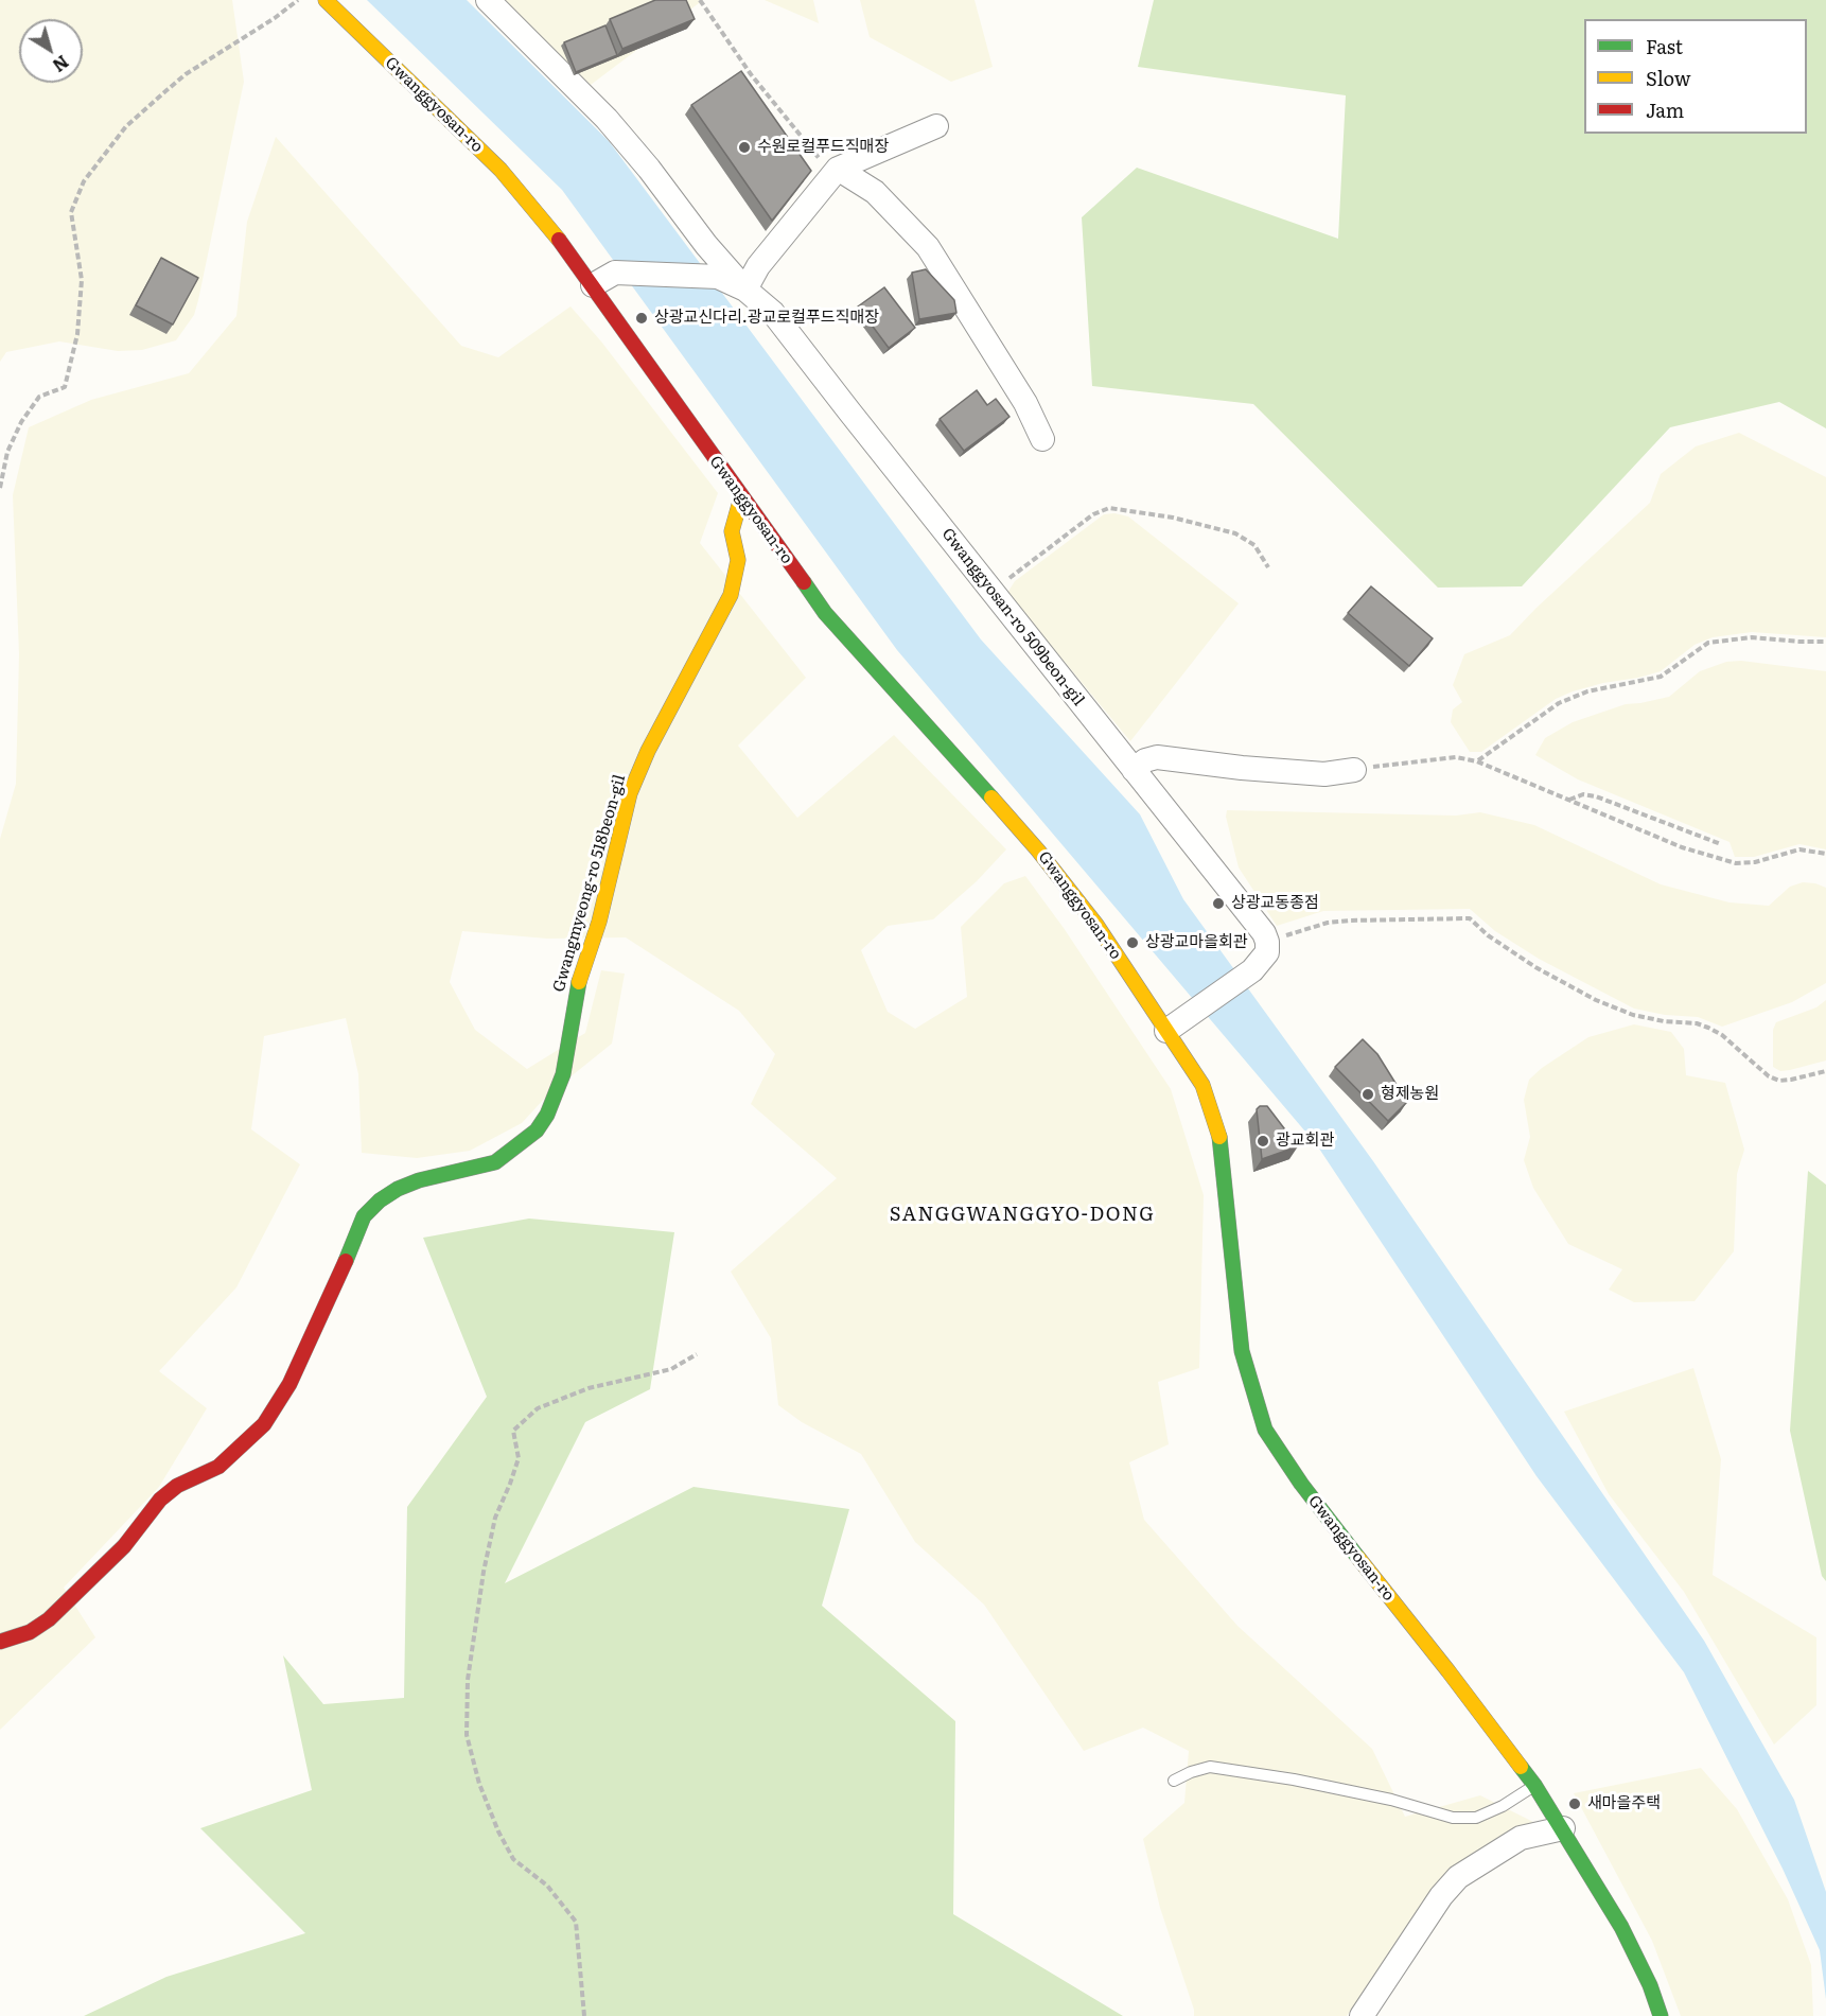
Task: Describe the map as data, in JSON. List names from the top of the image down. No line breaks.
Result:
{"streets":{"street":["Gwanggyosan-ro","Gwanggyosan-ro 509beon-gil","Gwangmyeong-ro 518beon-gil"]},"crossings":[["Gwanggyosan-ro","Gwanggyosan-ro 509beon-gil"],["Gwanggyosan-ro","Gwangmyeong-ro 518beon-gil"]],"districts":["SANGGWANGGYO-DONG"],"places":["수원로컬푸드직매장","상광교신다리.광교로컬푸드직매장","상광교동종점","상광교마을회관","형제농원","광교회관","새마을주택"],"legend":["Fast","Slow","Jam"],"north":"bottom right"}
